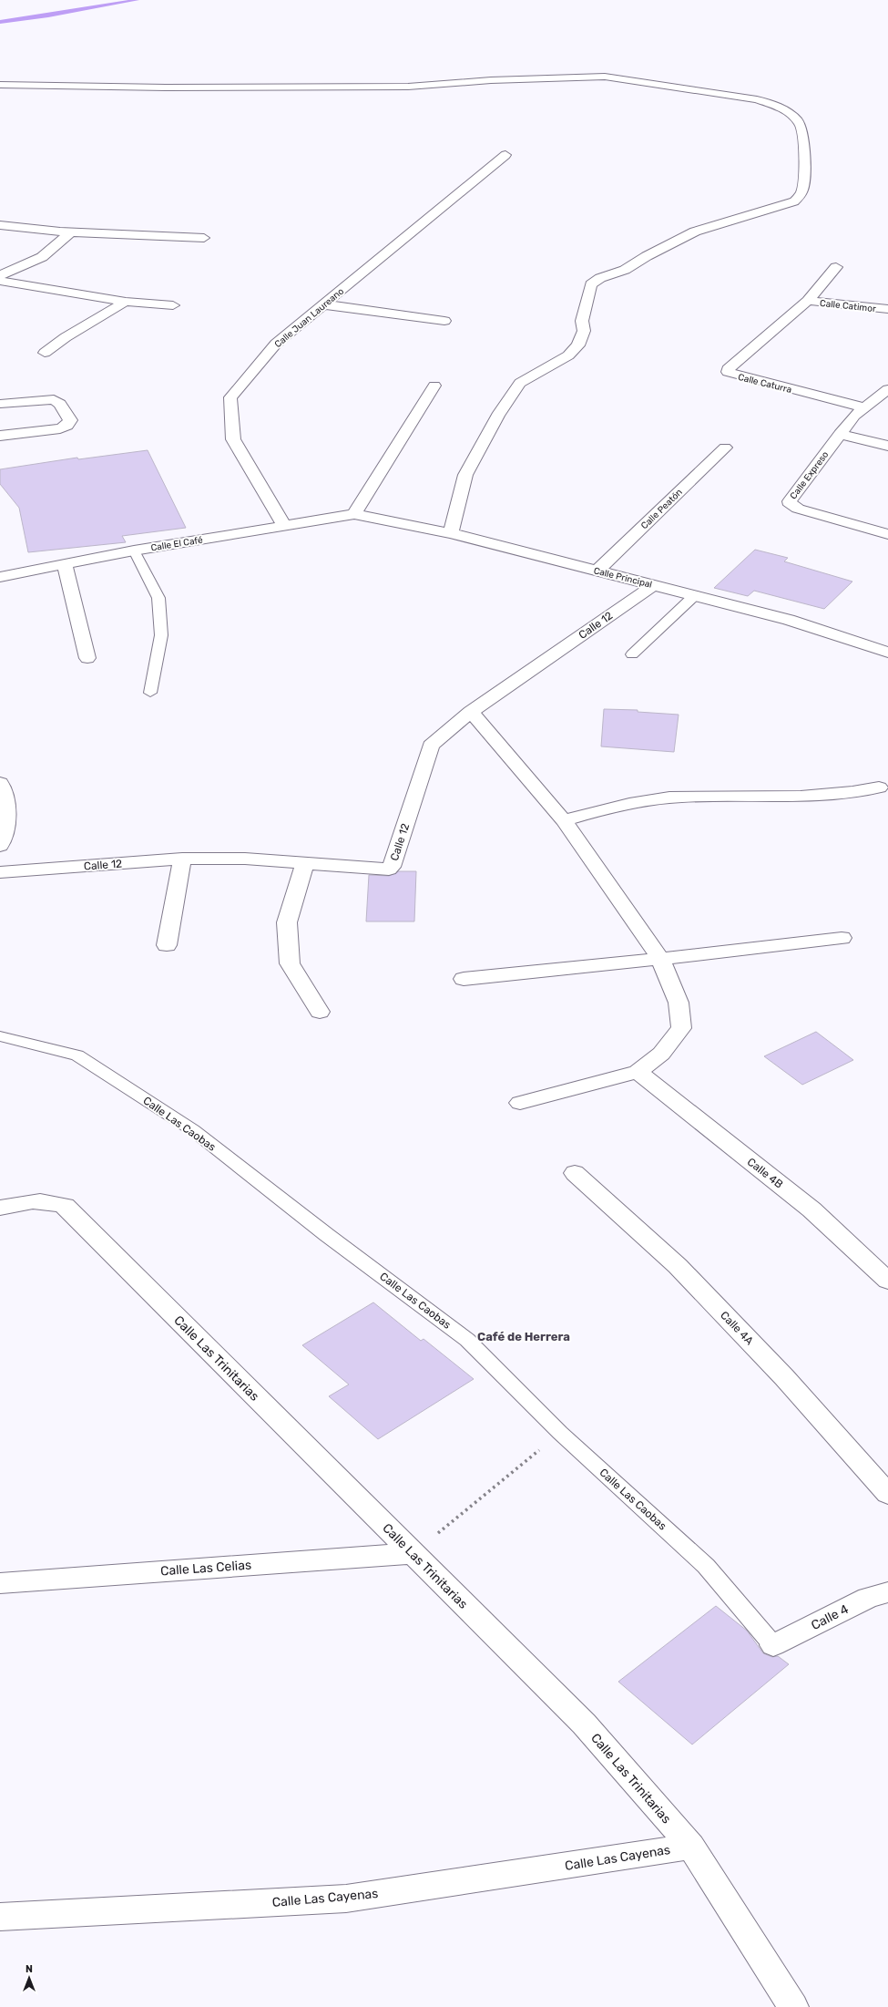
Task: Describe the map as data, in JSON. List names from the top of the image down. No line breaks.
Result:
{"streets":{"street":["Calle Catimor","Calle Juan Laureano","Calle Caturra","Calle Expreso","Calle Peatón","Calle El Café","Calle Principal","Calle 12","Calle 4B","Calle 4A","Calle Las Trinitarias","Calle Las Celias","Calle 4","Calle Las Cayenas"],"lane":["Calle Las Caobas"]},"crossings":[["Calle Catimor","Calle Caturra"],["Calle Juan Laureano","Calle El Café"],["Calle Caturra","Calle Expreso"],["Calle Peatón","Calle Principal"],["Calle El Café","Calle Principal"],["Calle Principal","Calle 12"],["Calle Las Caobas","Calle 4"],["Calle Las Trinitarias","Calle Las Celias"],["Calle Las Trinitarias","Calle Las Cayenas"]],"districts":["Café de Herrera"],"north":"top"}
